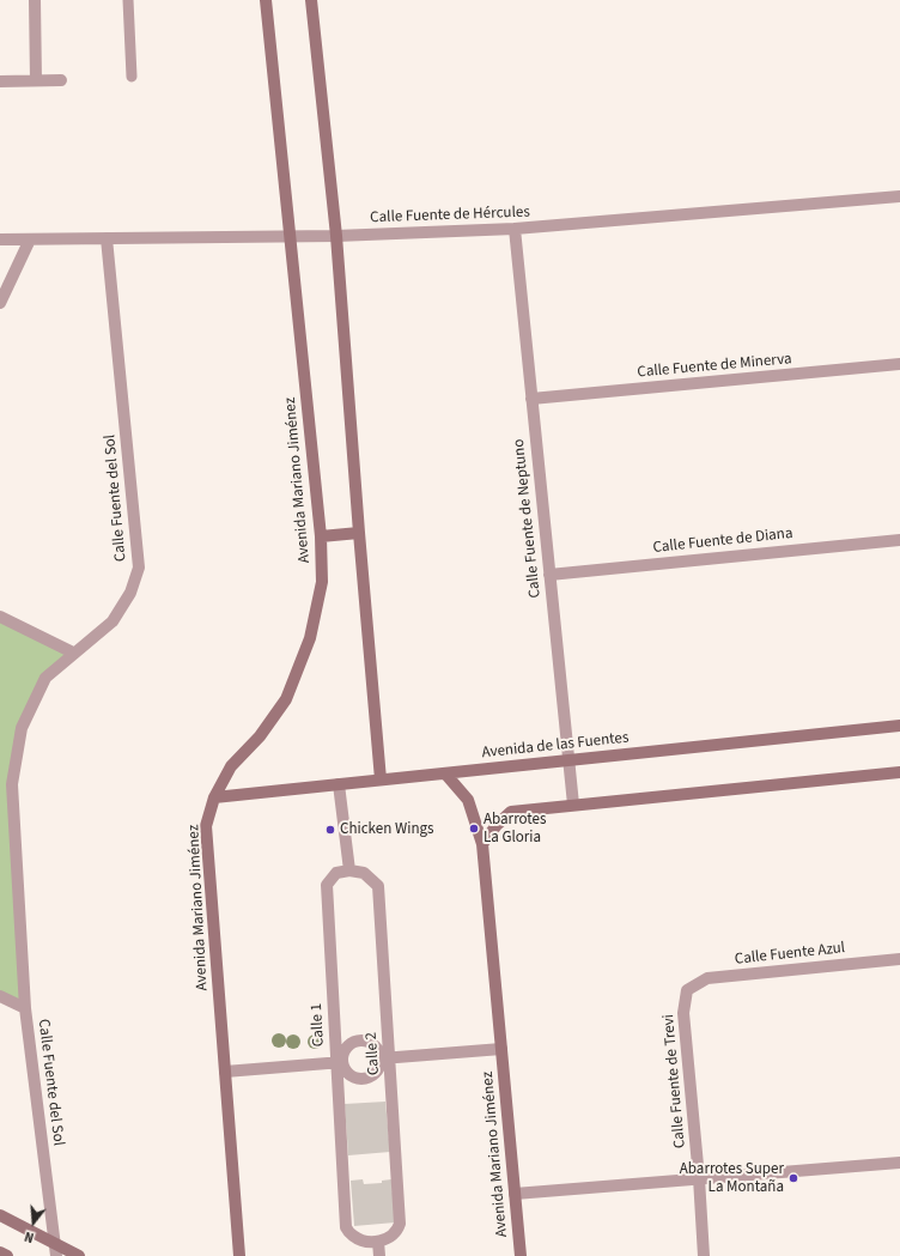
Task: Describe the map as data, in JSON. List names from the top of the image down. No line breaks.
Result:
{"streets":{"street":["Calle Fuente de Hércules","Calle Fuente de Minerva","Avenida Mariano Jiménez","Calle Fuente del Sol","Calle Fuente de Neptuno","Calle Fuente de Diana","Avenida de las Fuentes","Calle Fuente Azul","Calle 1","Calle 2","Calle Fuente de Trevi"]},"crossings":[["Calle Fuente de Hércules","Avenida Mariano Jiménez"],["Calle Fuente de Hércules","Calle Fuente del Sol"],["Calle Fuente de Hércules","Calle Fuente de Neptuno"],["Calle Fuente de Minerva","Calle Fuente de Neptuno"],["Avenida Mariano Jiménez","Avenida de las Fuentes"],["Avenida Mariano Jiménez","Calle 1"],["Avenida Mariano Jiménez","Calle 2"],["Calle Fuente de Neptuno","Calle Fuente de Diana"],["Calle Fuente de Neptuno","Avenida de las Fuentes"],["Calle Fuente Azul","Calle Fuente de Trevi"],["Calle 1","Calle 2"]],"places":["Abarrotes La Gloria","Chicken Wings","Abarrotes Super La Montaña"],"north":"bottom"}
